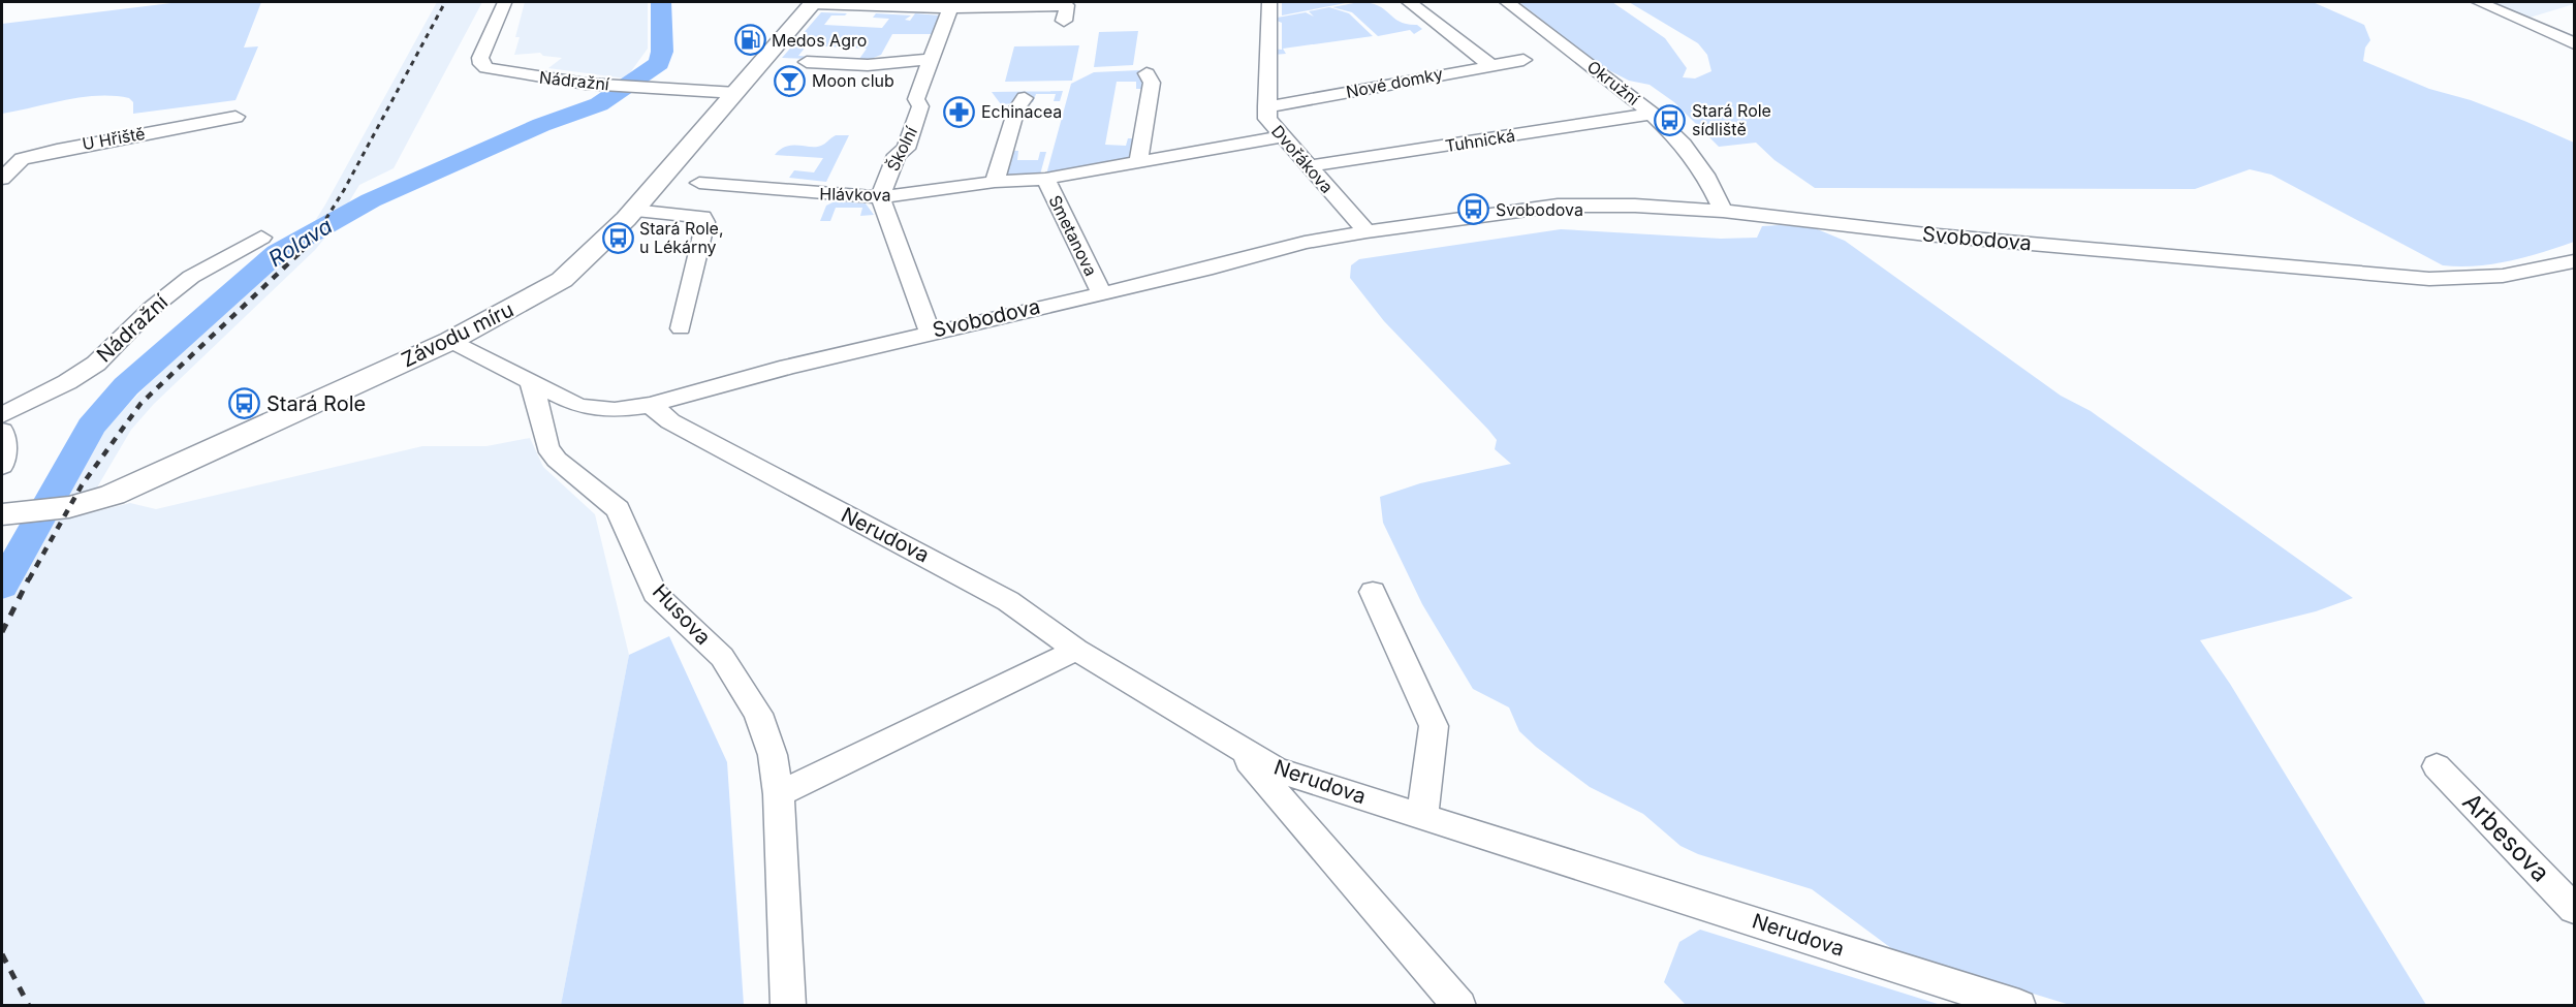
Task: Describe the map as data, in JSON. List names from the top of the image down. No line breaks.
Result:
{"streets":{"main road":["Závodu míru"],"street":["Nádražní","Nové domky","Okružní","U Hřiště","Tuhnická","Školní","Dvořákova","Hlávkova","Smetanova","Svobodova","Nerudova","Husova","Arbesova"]},"crossings":[["Nádražní","Závodu míru"],["Nové domky","Dvořákova"],["Okružní","Tuhnická"],["Okružní","Svobodova"],["Tuhnická","Dvořákova"],["Školní","Hlávkova"],["Školní","Svobodova"],["Dvořákova","Hlávkova"],["Dvořákova","Svobodova"],["Hlávkova","Smetanova"],["Smetanova","Svobodova"],["Svobodova","Závodu míru"],["Svobodova","Nerudova"],["Svobodova","Husova"]],"water":["Rolava"],"places":{"fuel station":["Medos Agro"],"bar":["Moon club"],"pharmacy":["Echinacea"],"bus stop":["Stará Role sídliště","Svobodova","Stará Role, u Lékárny","Stará Role"]}}
